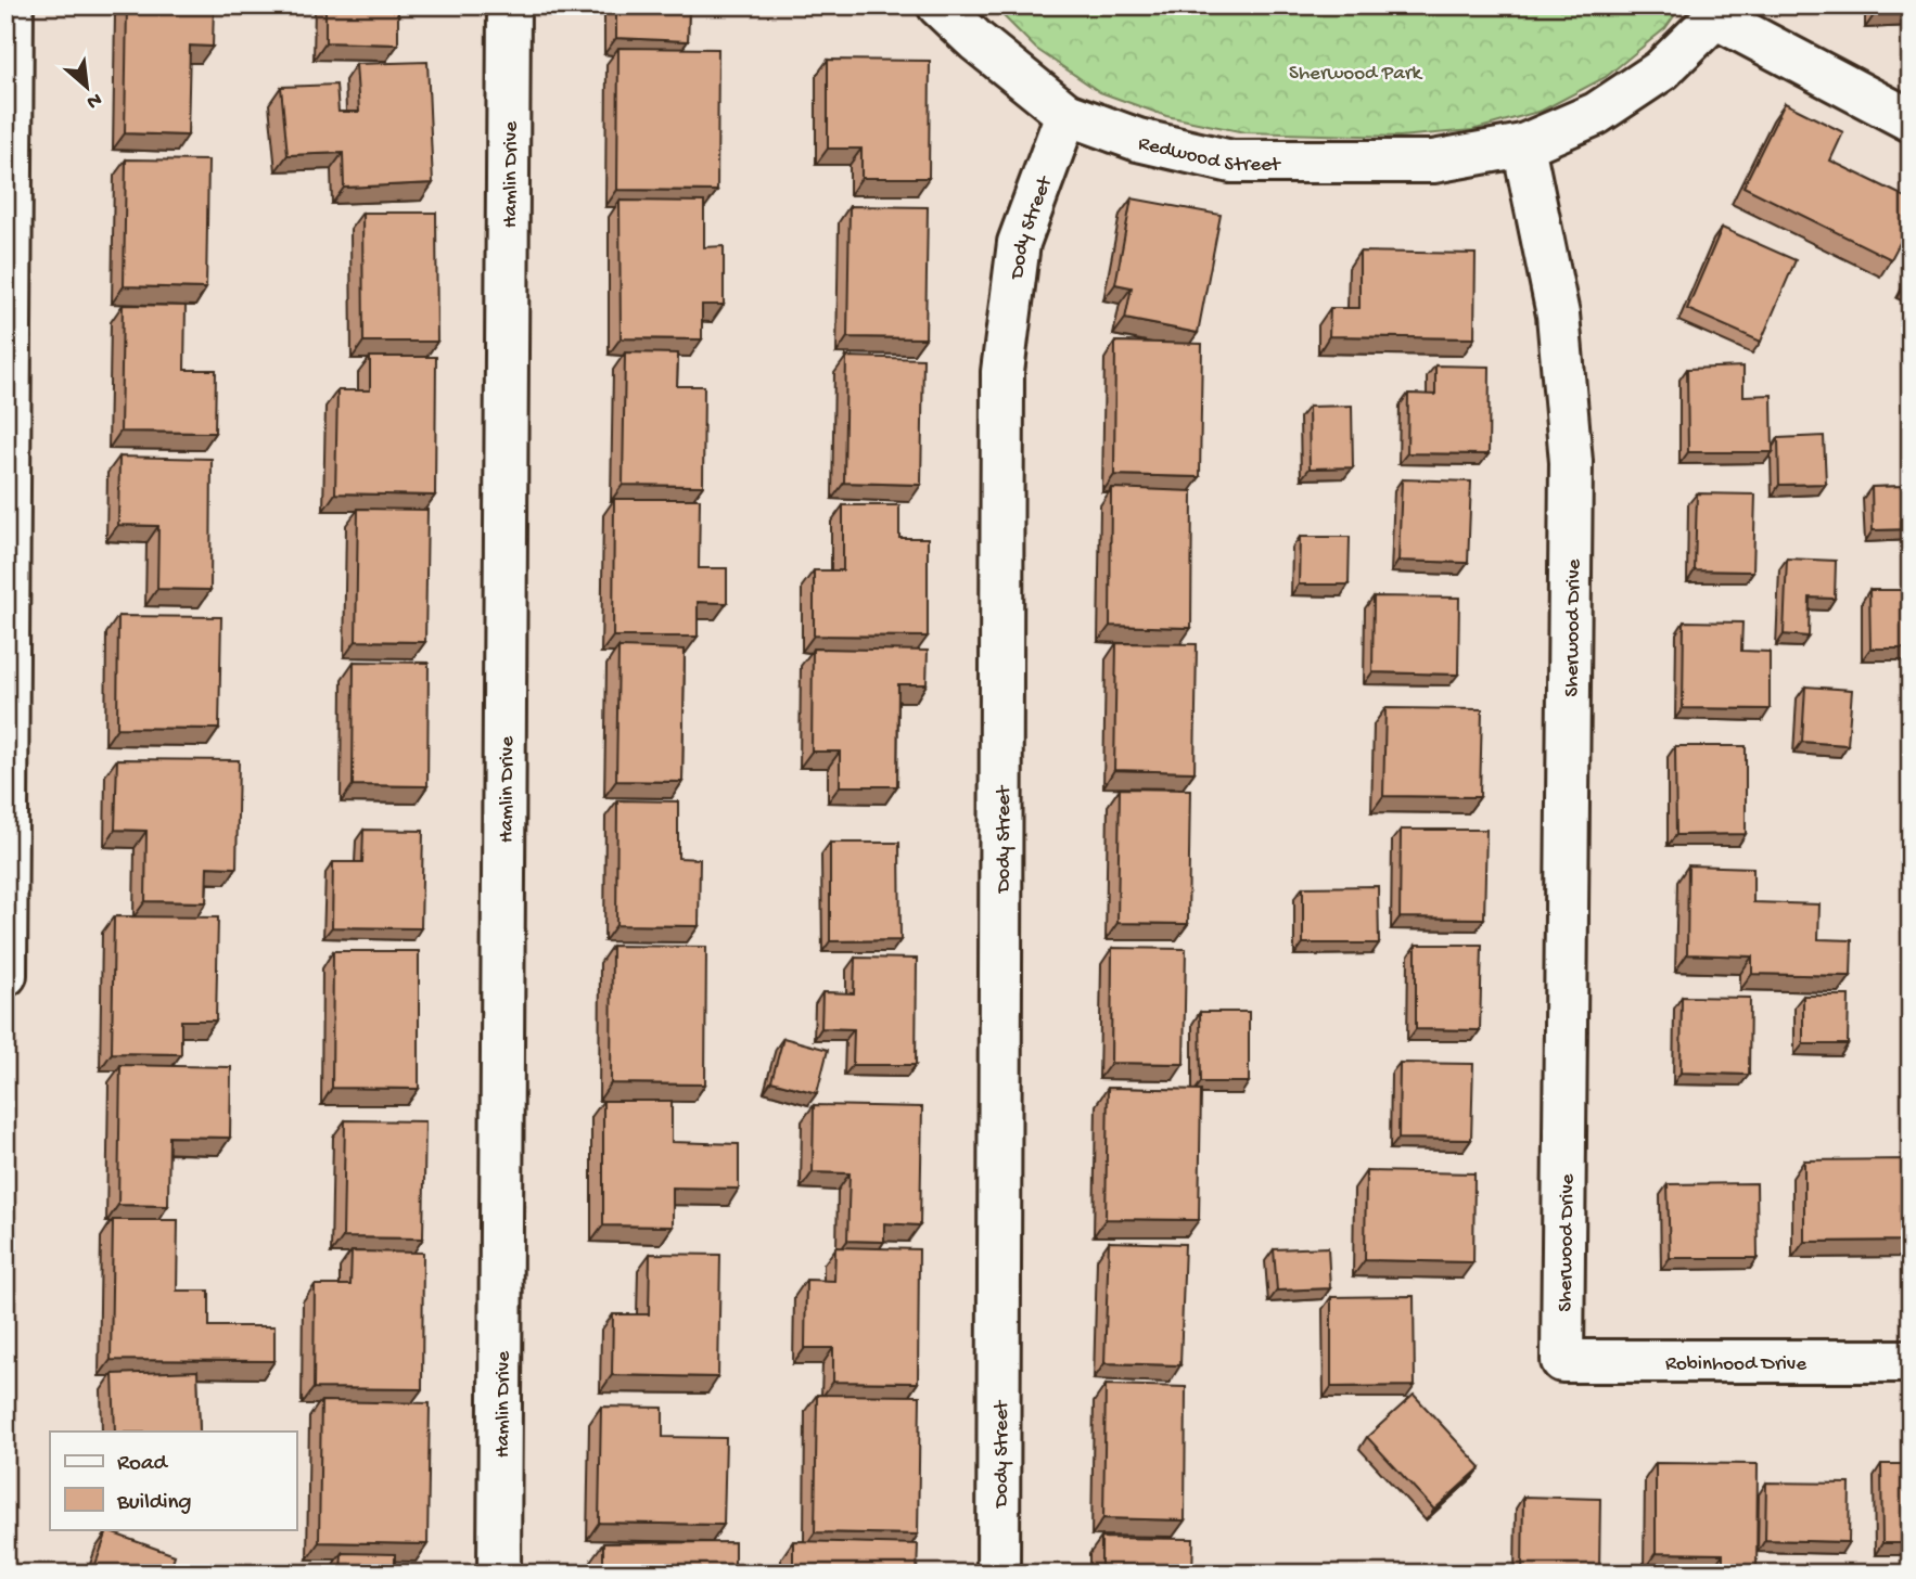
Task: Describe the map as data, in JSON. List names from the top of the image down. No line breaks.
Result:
{"streets":{"street":["Redwood Street","Hamlin Drive","Dody Street","Sherwood Drive","Robinhood Drive"]},"crossings":[["Redwood Street","Dody Street"],["Redwood Street","Sherwood Drive"],["Sherwood Drive","Robinhood Drive"]],"parks":["Sherwood Park"],"legend":["Road","Building"],"north":"bottom right"}
